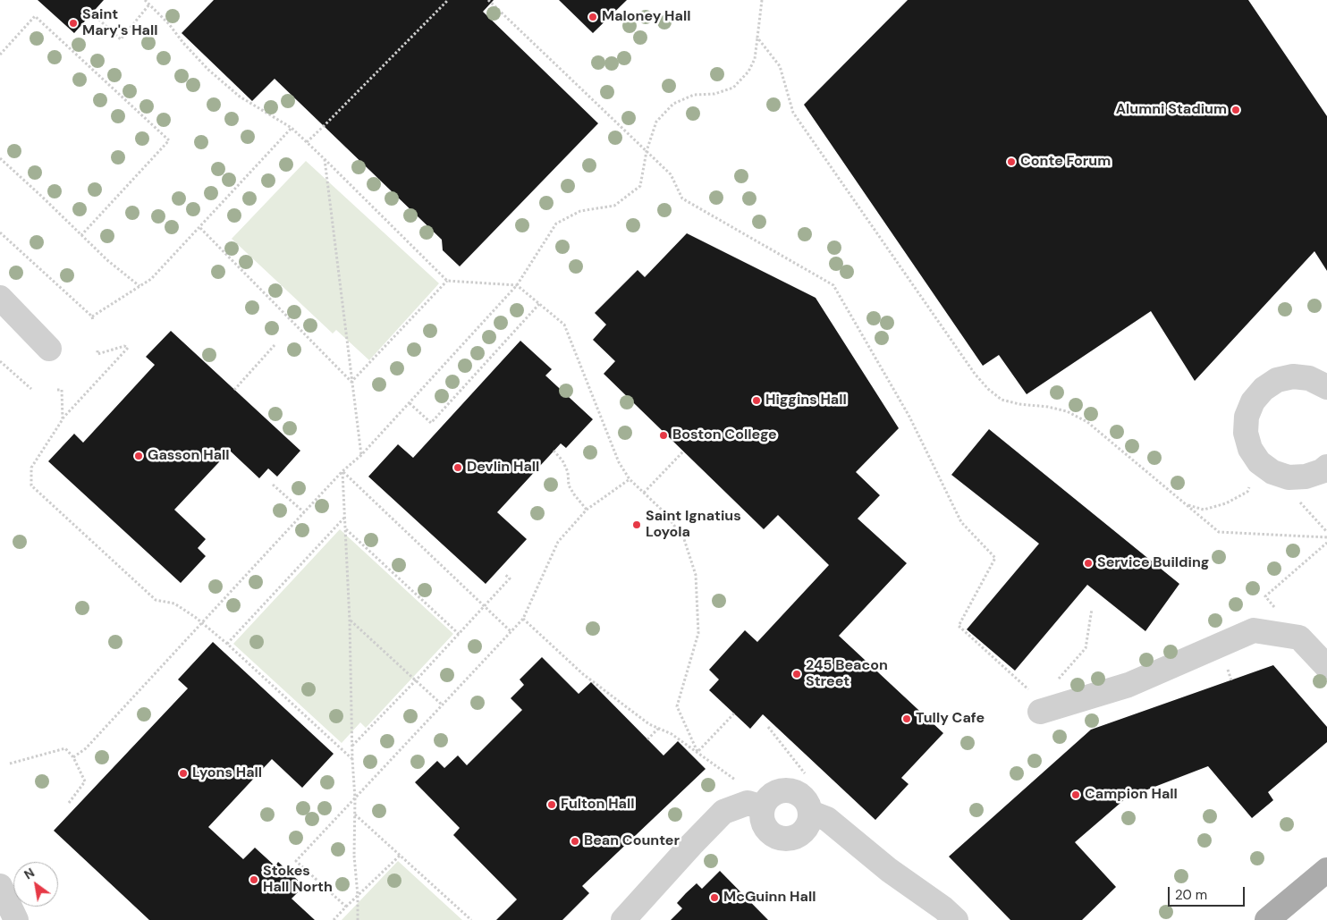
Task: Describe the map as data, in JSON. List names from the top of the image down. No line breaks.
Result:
{"places":["Maloney Hall","Saint Mary's Hall","Alumni Stadium","Conte Forum","Higgins Hall","Boston College","Gasson Hall","Devlin Hall","Saint Ignatius Loyola","Service Building","245 Beacon Street","Tully Cafe","Lyons Hall","Campion Hall","Fulton Hall","Bean Counter","Stokes Hall North","McGuinn Hall"],"scale_bar":"20 m","north":"top left"}
